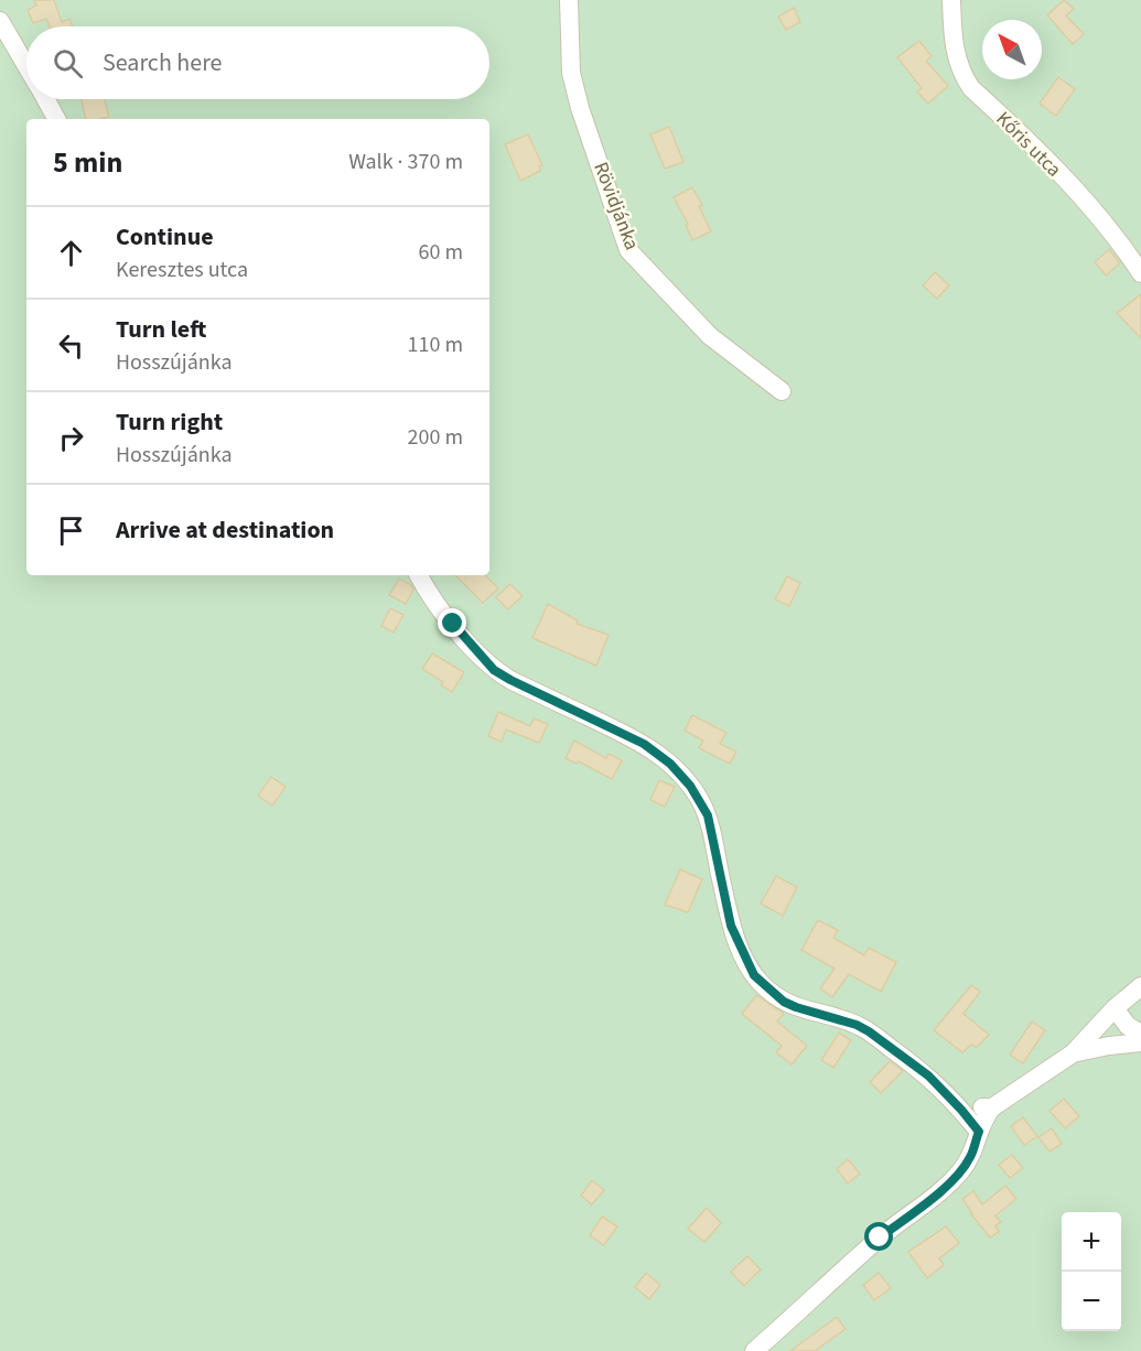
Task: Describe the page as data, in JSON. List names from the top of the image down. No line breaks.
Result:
{"streets":{"street":["Kőris utca","Rövidjánka"]},"north":"top left","page":{"search":"Search here","heading":["5 min","Walk · 370 m"],"list":[["Continue","Keresztes utca","60 m"],["Turn left","Hosszújánka","110 m"],["Turn right","Hosszújánka","200 m"],"Arrive at destination"],"map_buttons":["+","−"]}}
